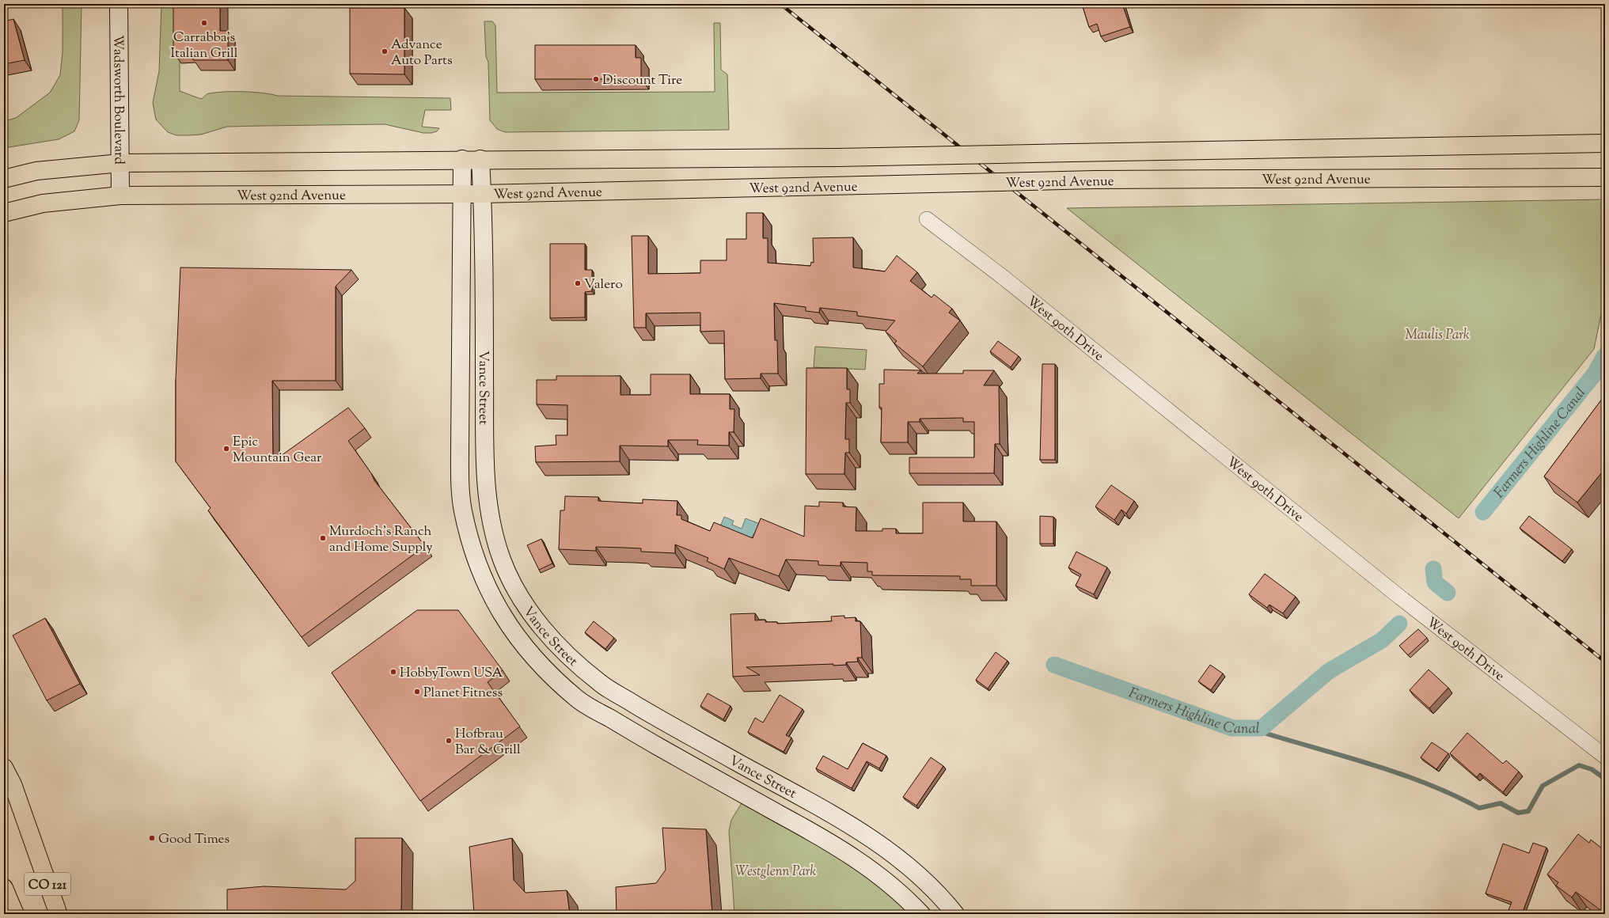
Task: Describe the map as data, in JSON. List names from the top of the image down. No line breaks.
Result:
{"streets":{"main road":["West 92nd Avenue","CO 121"],"street":["Wadsworth Boulevard","West 90th Drive","Vance Street"]},"crossings":[["Wadsworth Boulevard","West 92nd Avenue"],["West 92nd Avenue","Vance Street"]],"water":["Farmers Highline Canal"],"parks":["Maulis Park","Westglenn Park"],"places":["Carrabba's Italian Grill","Advance Auto Parts","Discount Tire","Valero","Epic Mountain Gear","Murdoch's Ranch and Home Supply","HobbyTown USA","Planet Fitness","Hofbrau Bar & Grill","Good Times"]}
